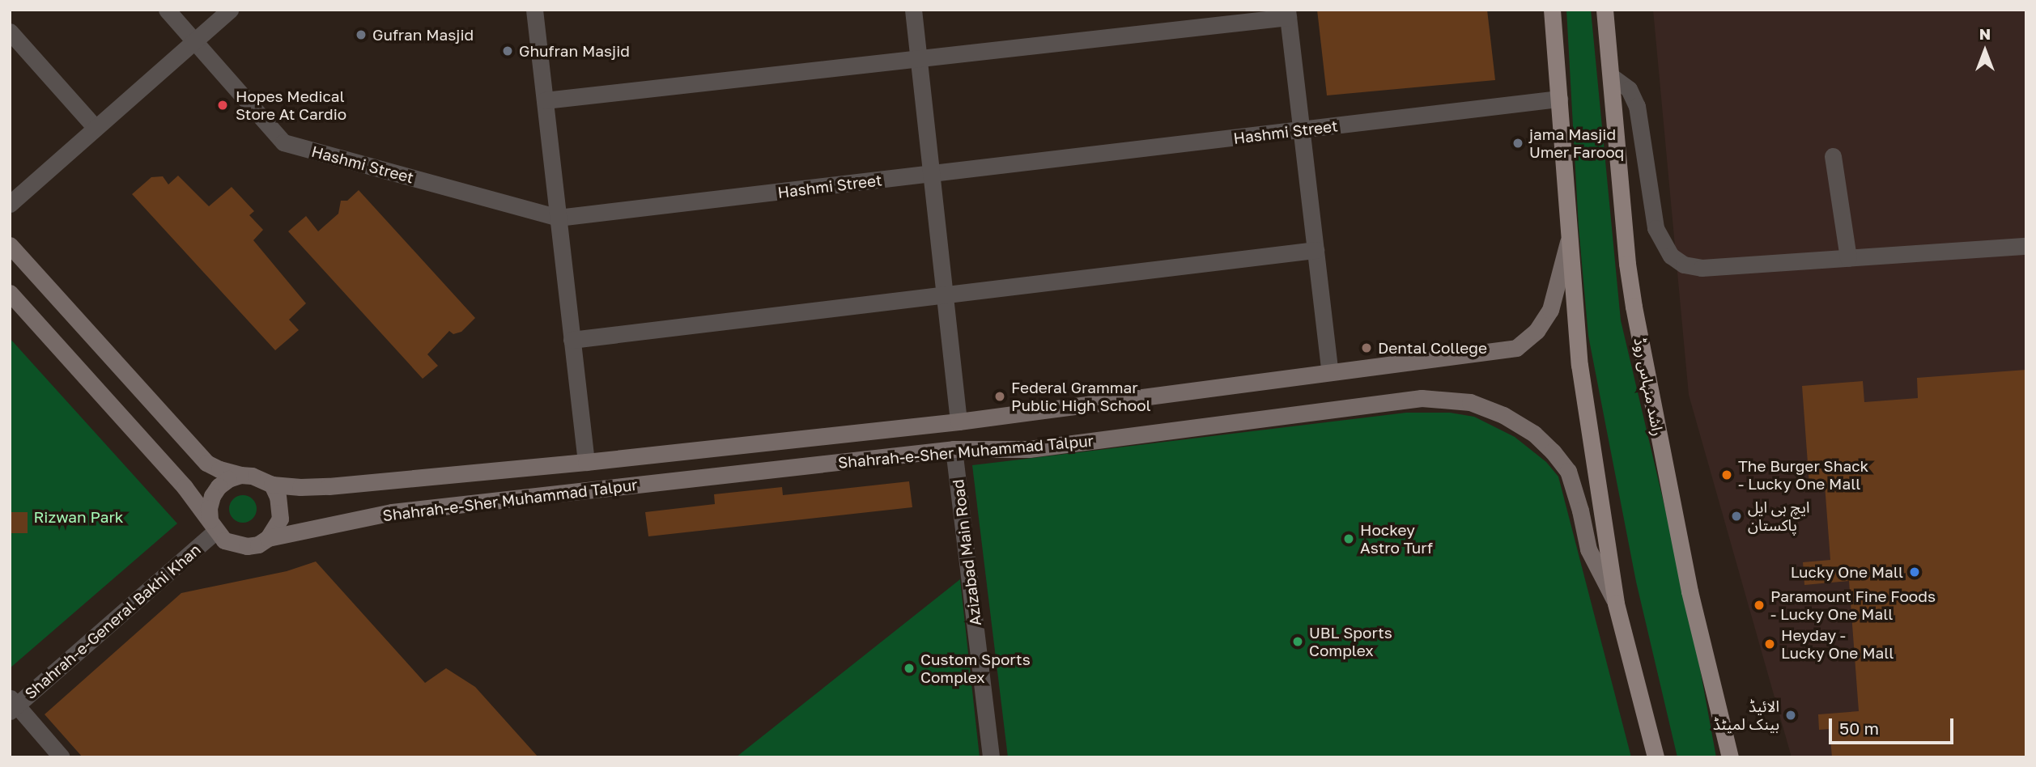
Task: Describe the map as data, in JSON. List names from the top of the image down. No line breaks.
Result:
{"streets":{"main road":["راشد منہاس روڈ","Shahrah-e-Sher Muhammad Talpur"],"street":["Hashmi Street","Azizabad Main Road","Shahrah-e-General Bakhi Khan"]},"crossings":[["Shahrah-e-Sher Muhammad Talpur","Azizabad Main Road"],["Shahrah-e-Sher Muhammad Talpur","Shahrah-e-General Bakhi Khan"]],"parks":["Rizwan Park"],"places":["Gufran Masjid","Ghufran Masjid","Hopes Medical Store At Cardio","jama Masjid Umer Farooq","Dental College","Federal Grammar Public High School","The Burger Shack - Lucky One Mall","ایچ بی ایل پاکستان","Hockey Astro Turf","Lucky One Mall","Paramount Fine Foods - Lucky One Mall","UBL Sports Complex","Heyday - Lucky One Mall","Custom Sports Complex","الائیڈ بینک لمیٹڈ"],"scale_bar":"50 m","north":"top"}
